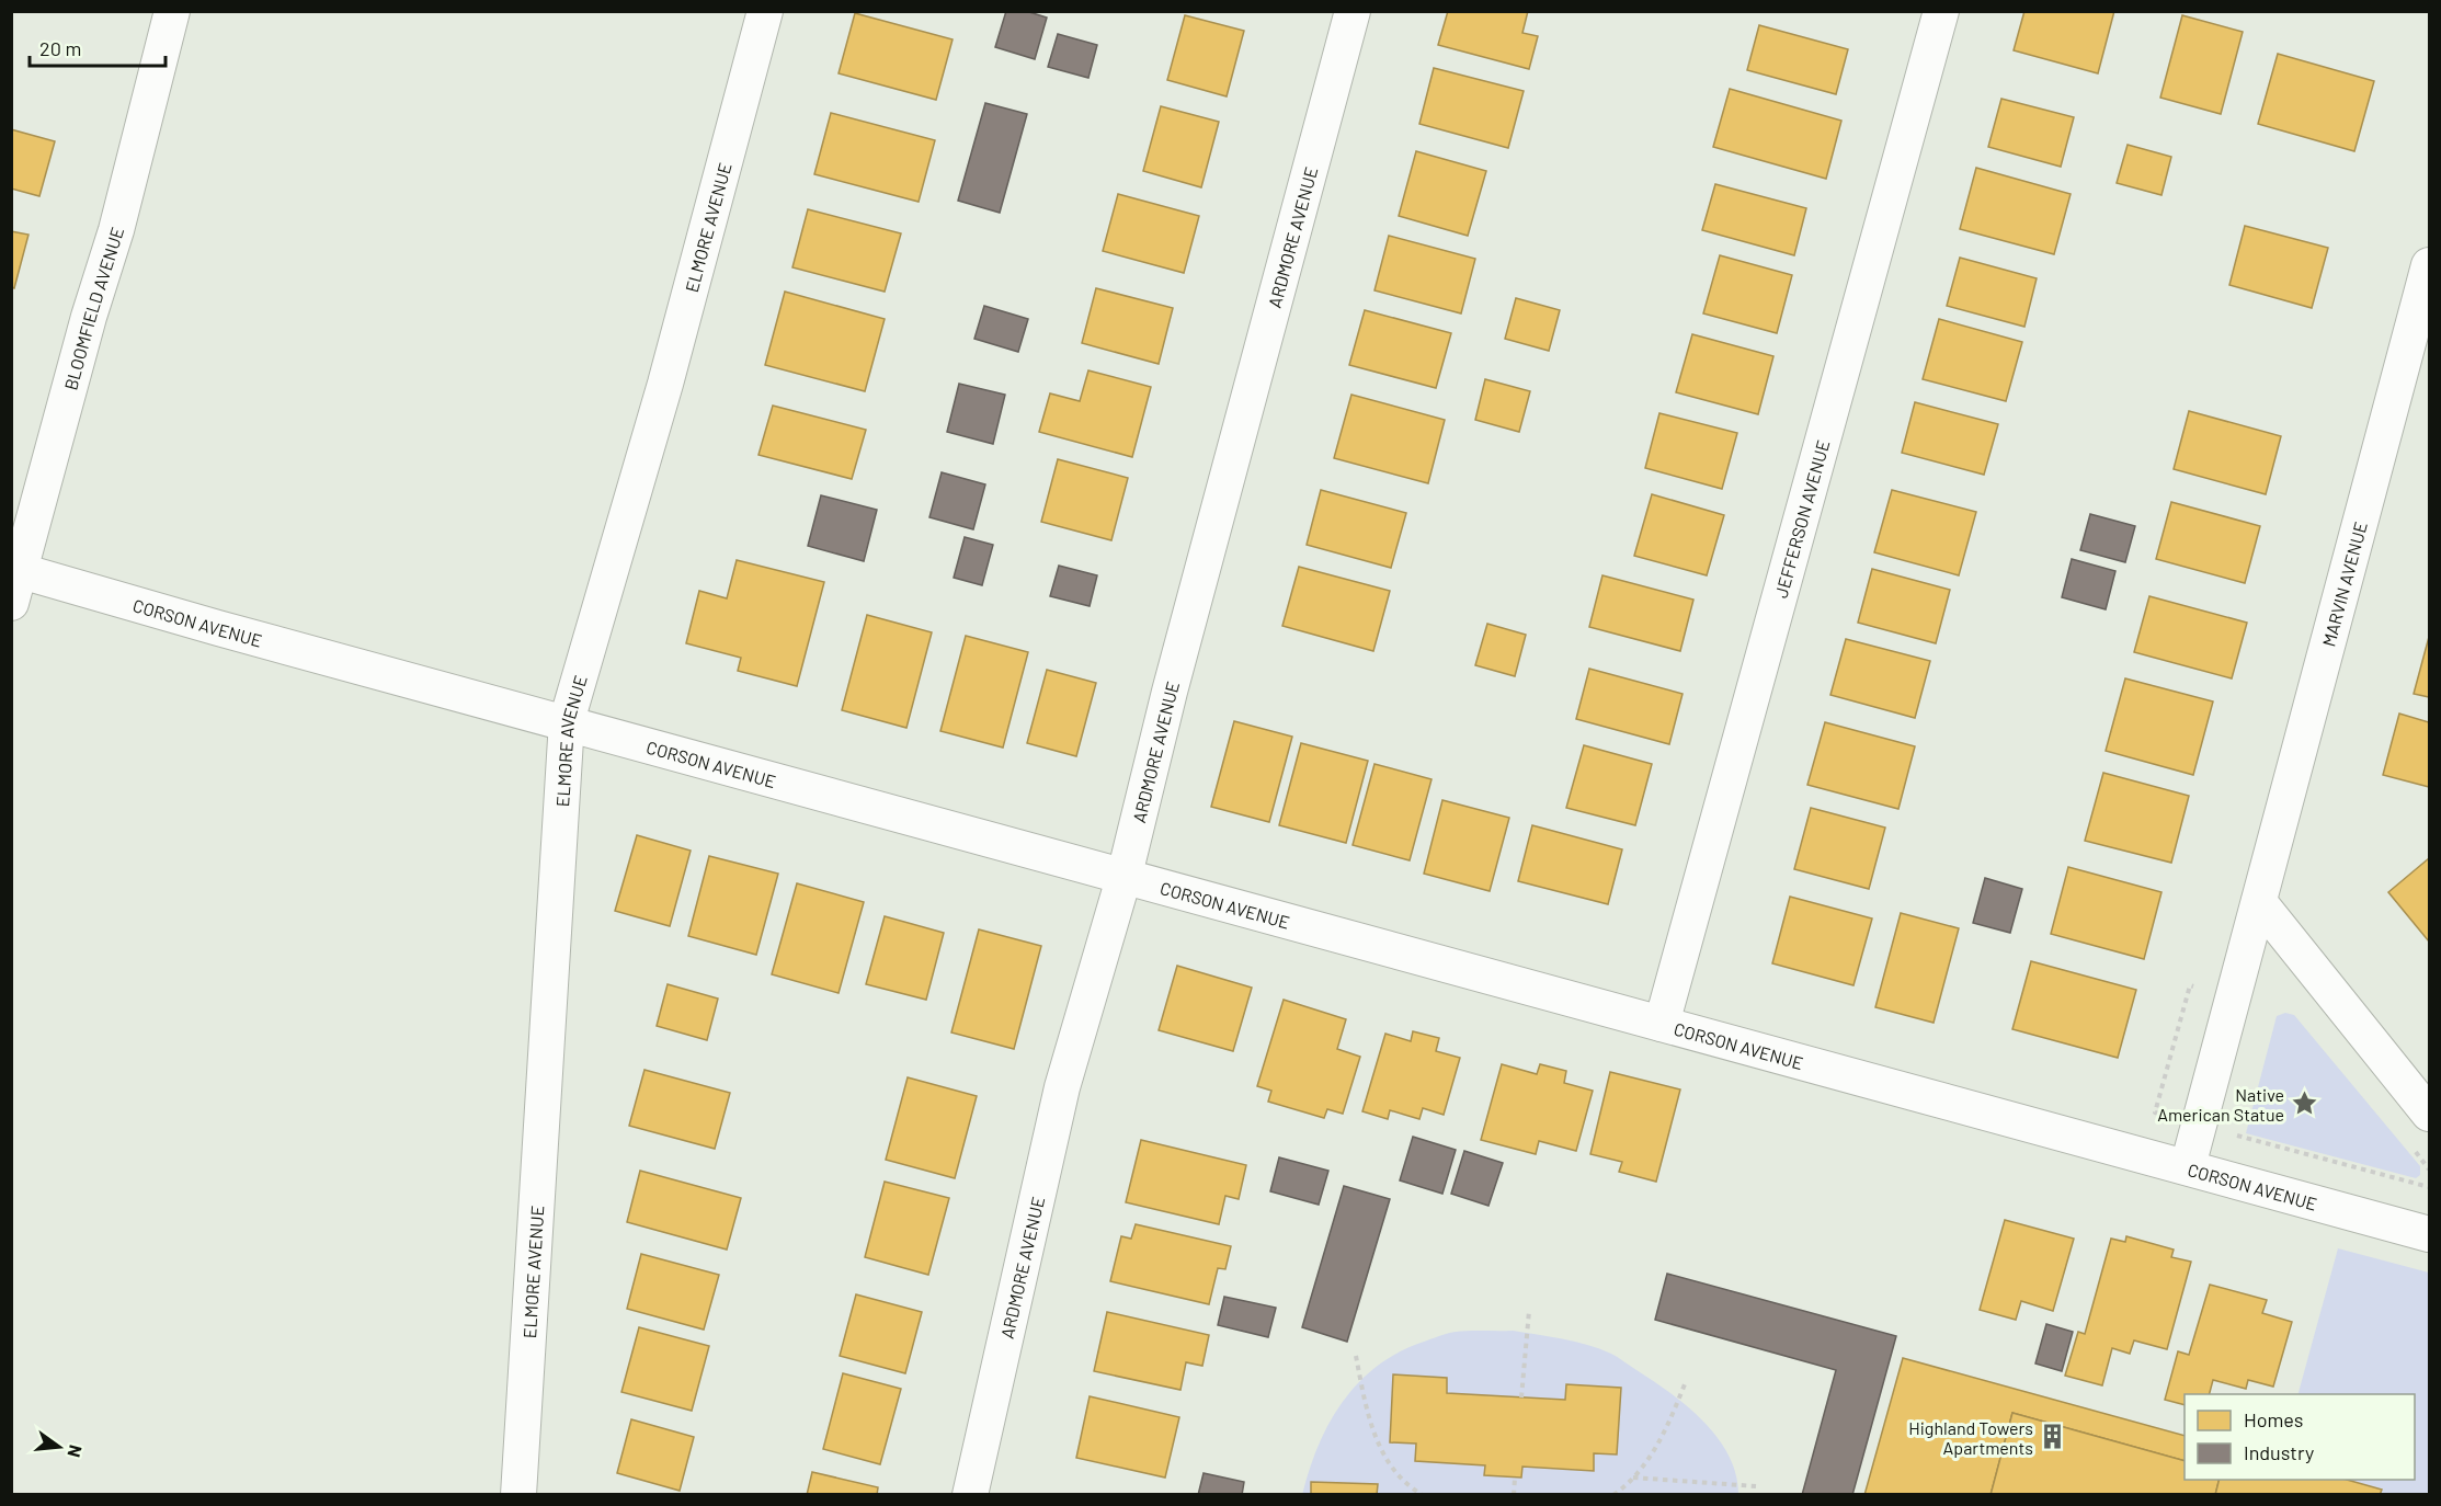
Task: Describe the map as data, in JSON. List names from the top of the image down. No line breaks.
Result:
{"streets":{"street":["ELMORE AVENUE","ARDMORE AVENUE","BLOOMFIELD AVENUE","JEFFERSON AVENUE","MARVIN AVENUE","CORSON AVENUE"]},"crossings":[["ELMORE AVENUE","CORSON AVENUE"],["ARDMORE AVENUE","CORSON AVENUE"],["BLOOMFIELD AVENUE","CORSON AVENUE"],["JEFFERSON AVENUE","CORSON AVENUE"],["MARVIN AVENUE","CORSON AVENUE"]],"places":{"place":["Native American Statue"],"building":["Highland Towers Apartments"]},"legend":["Homes","Industry"],"scale_bar":"20 m","north":"right"}
